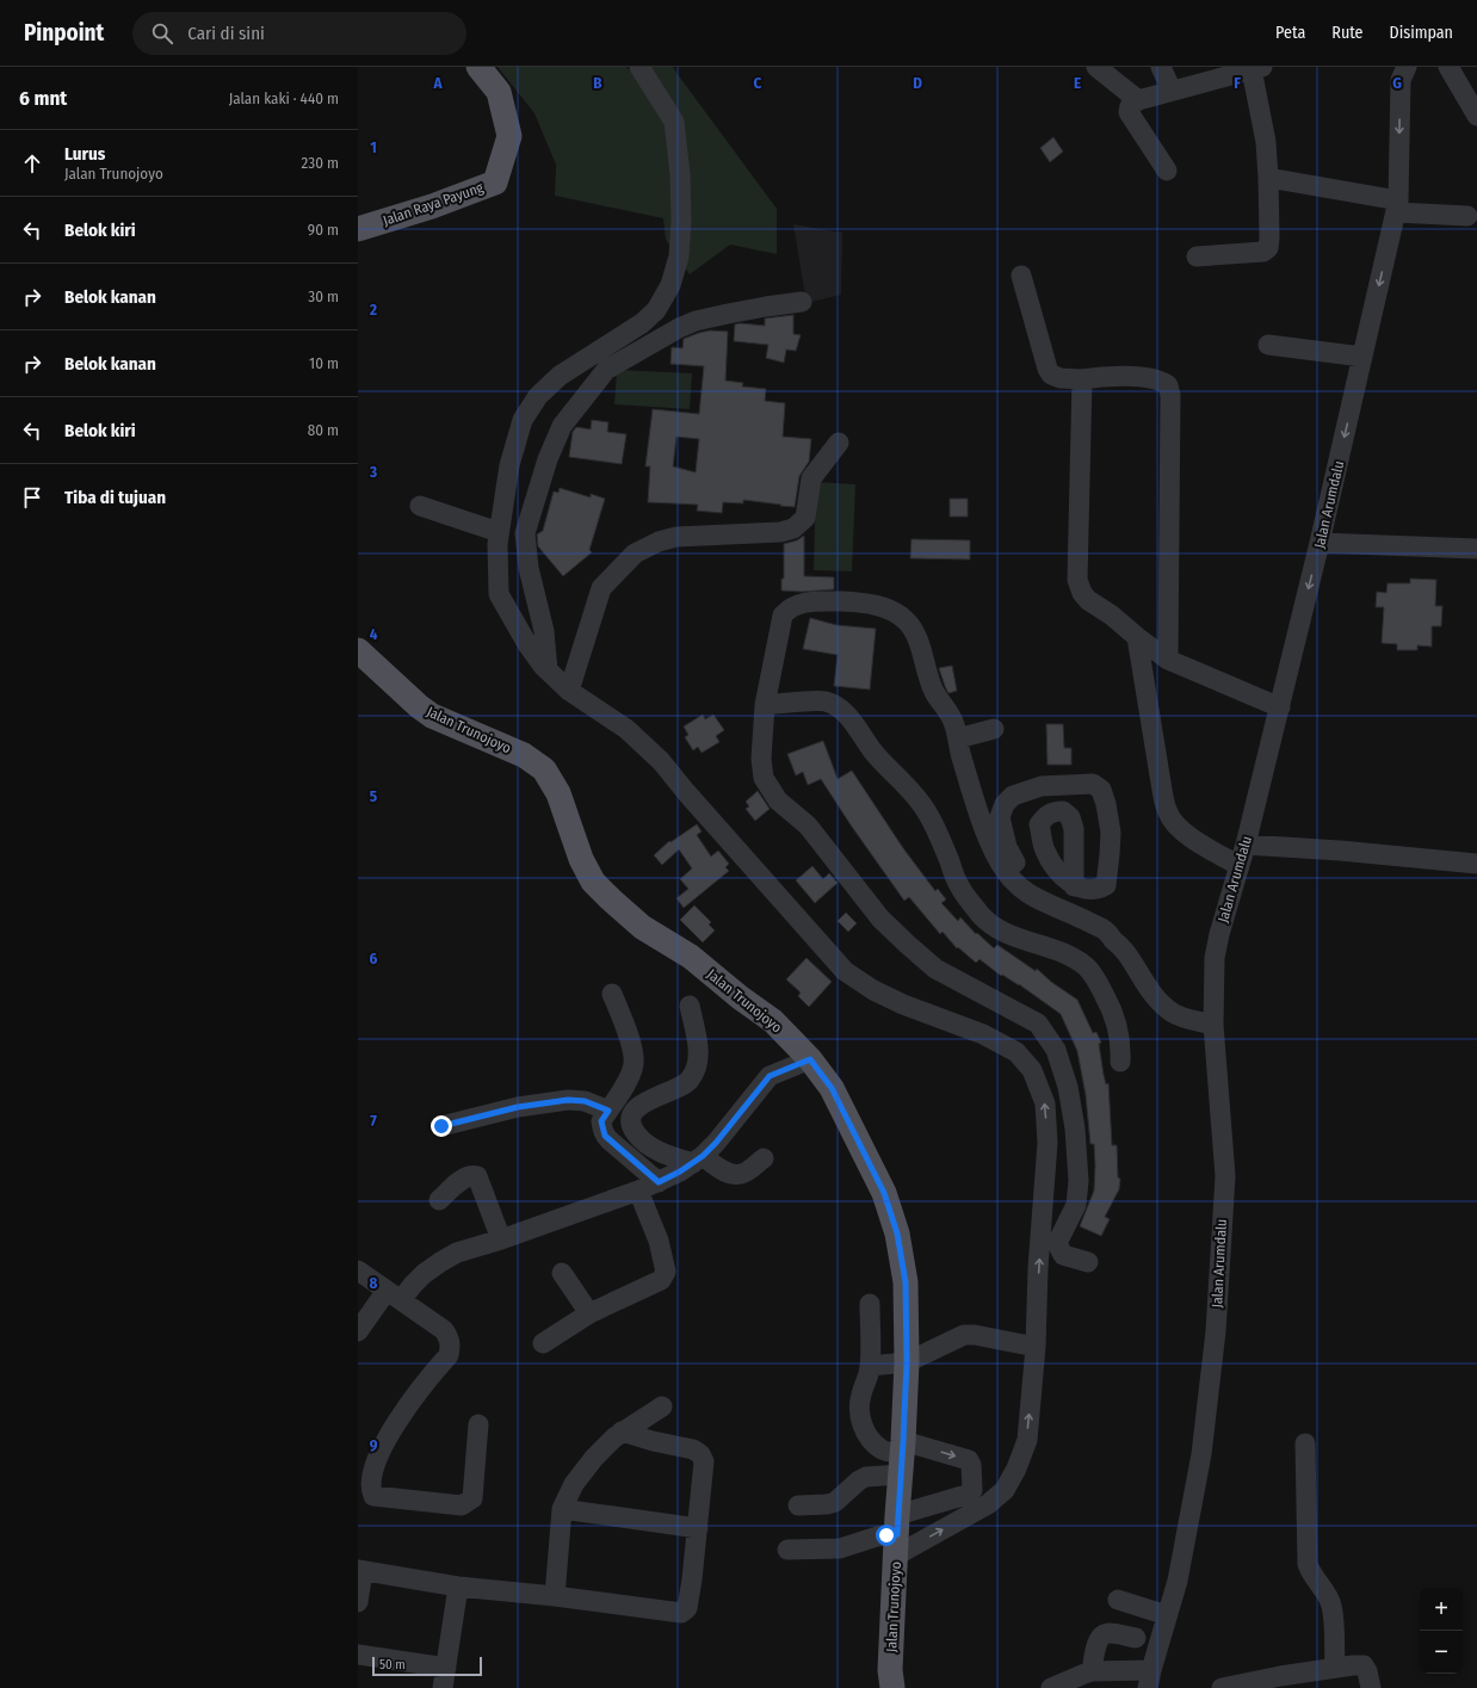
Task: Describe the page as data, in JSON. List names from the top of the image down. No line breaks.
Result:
{"streets":{"main road":["Jalan Raya Payung","Jalan Trunojoyo"],"street":["Jalan Arumdalu"]},"one_way":["Jalan Arumdalu"],"scale_bar":"50 m","page":{"header":"Pinpoint","search":"Cari di sini","nav":["Peta","Rute","Disimpan"],"heading":["6 mnt","Jalan kaki · 440 m"],"list":[["Lurus","Jalan Trunojoyo","230 m"],["Belok kiri","90 m"],["Belok kanan","30 m"],["Belok kanan","10 m"],["Belok kiri","80 m"],"Tiba di tujuan"],"map_buttons":["+","−"],"scale":"50 m"},"grid":{"columns":["A","B","C","D","E","F","G"],"rows":["1","2","3","4","5","6","7","8","9"]}}
